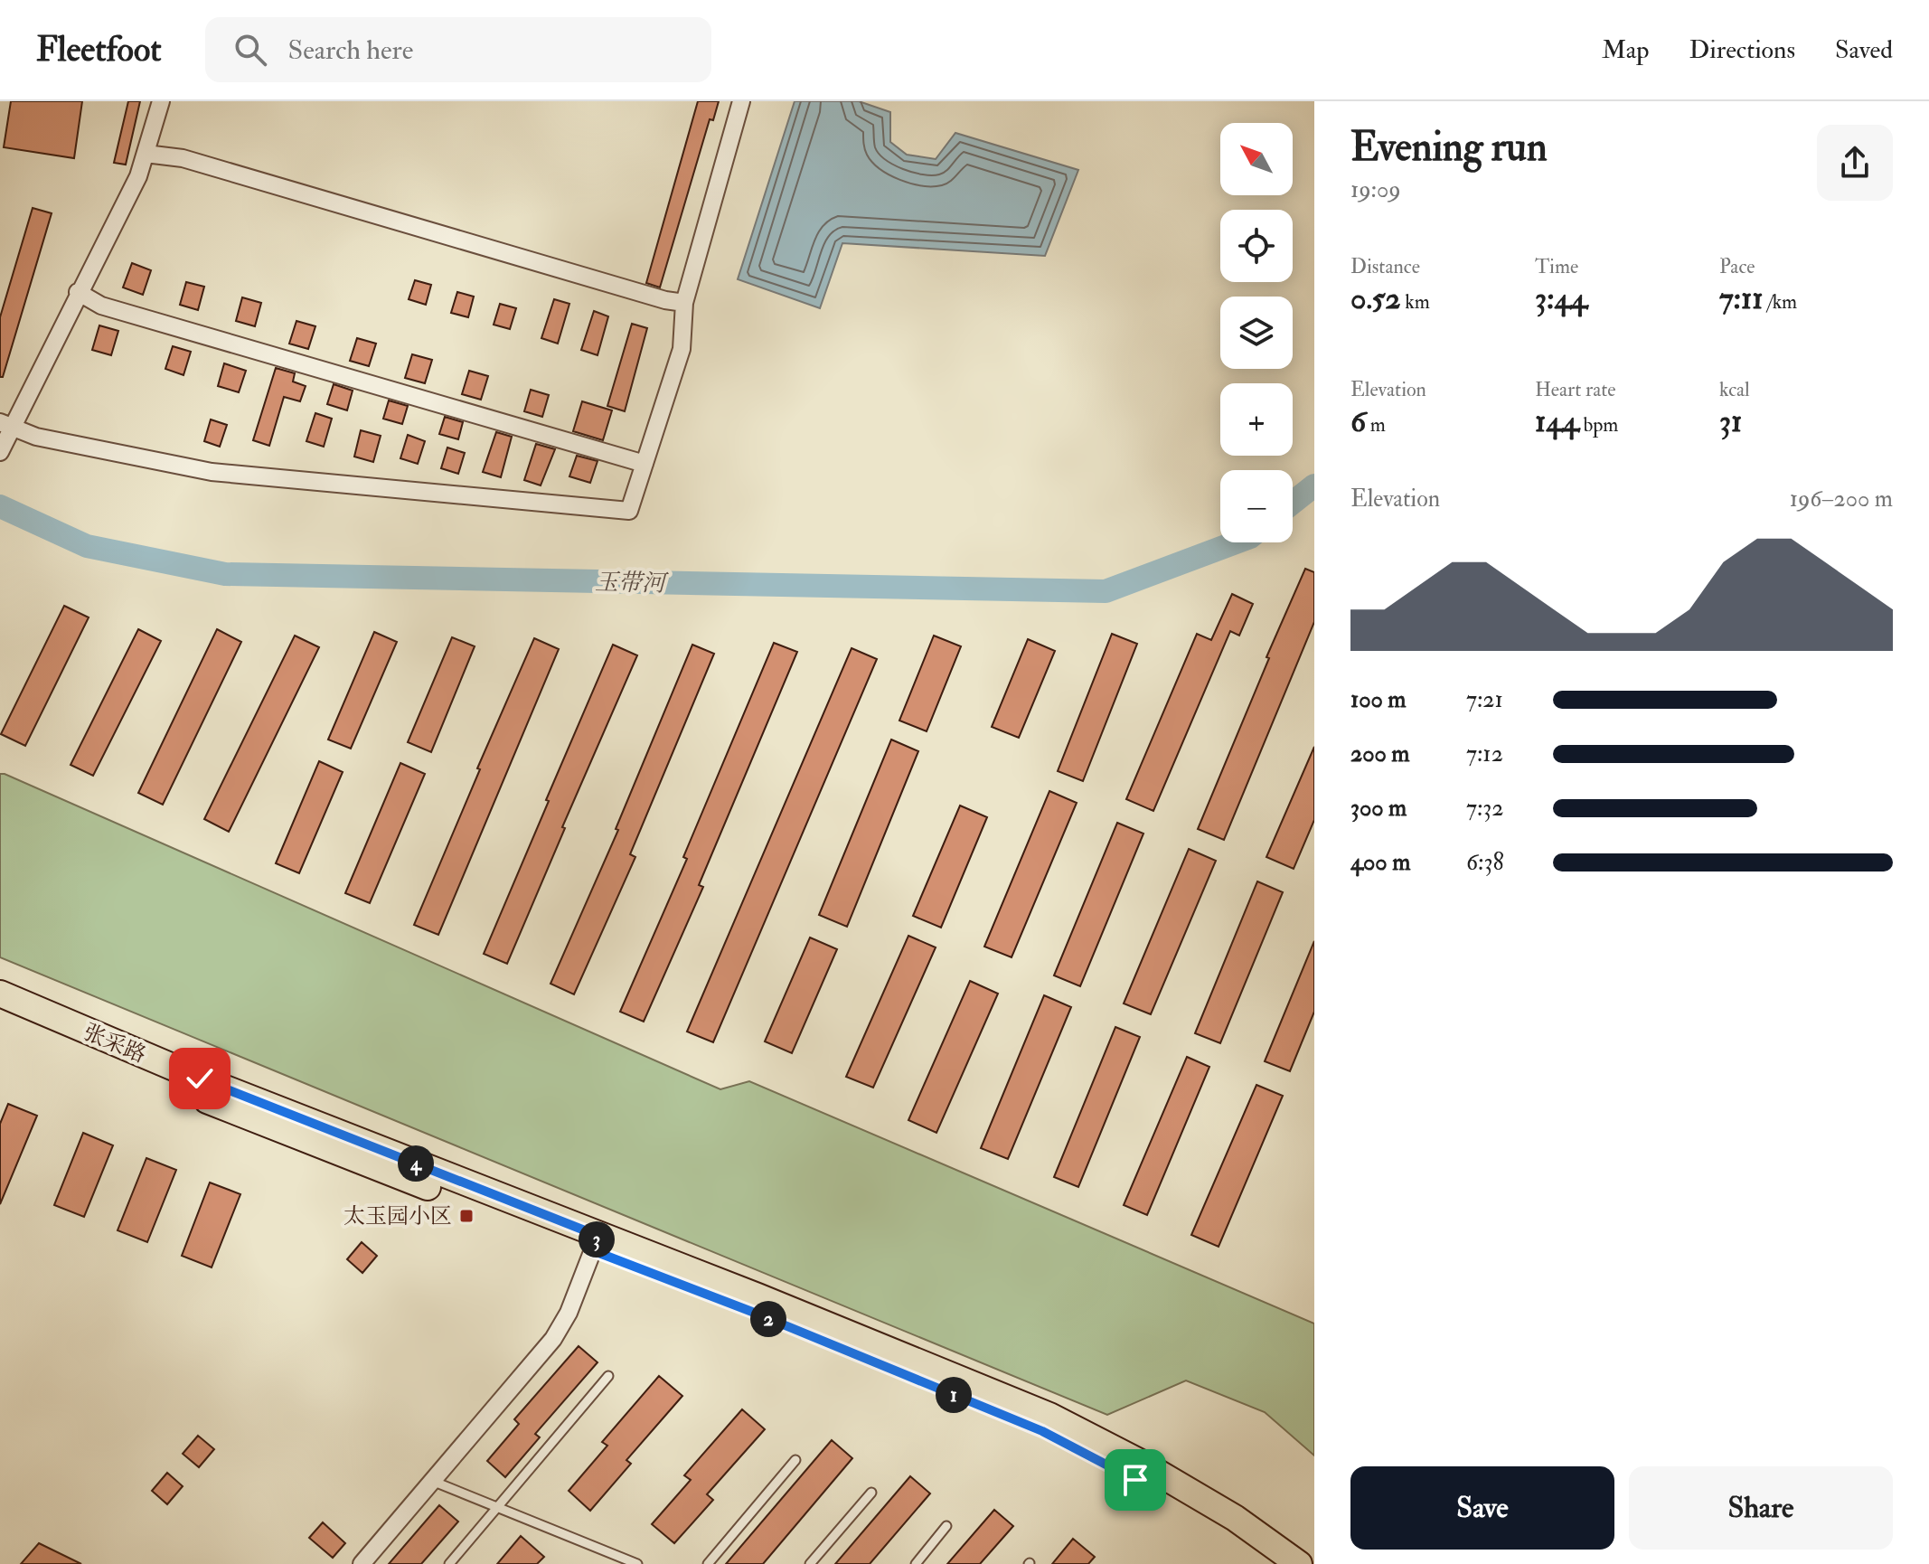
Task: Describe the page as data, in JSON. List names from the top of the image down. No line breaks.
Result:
{"streets":{"main road":["张采路"]},"water":["玉带河"],"places":{"transit":["太玉园小区"]},"north":"top left","page":{"header":"Fleetfoot","search":"Search here","nav":["Map","Directions","Saved"],"heading":["Evening run","19:09"],"map_buttons":["+","−"],"stats":[["Distance","0.52 km"],["Time","3:44"],["Pace","7:11 /km"],["Elevation","6 m"],["Heart rate","144 bpm"],["kcal","31"]],"chart":["Elevation","196–200 m"],"list":[{"name":"100 m","note":"7:21"},{"name":"200 m","note":"7:12"},{"name":"300 m","note":"7:32"},{"name":"400 m","note":"6:38"}],"pins":["4","3","2","1"],"buttons":["Save","Share"]}}
